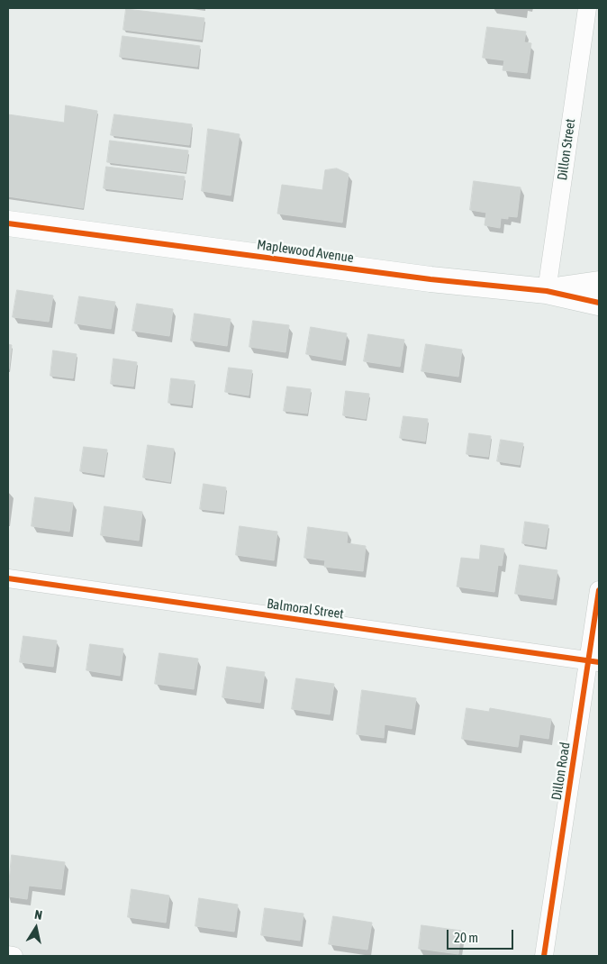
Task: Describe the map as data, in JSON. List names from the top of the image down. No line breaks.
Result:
{"streets":{"street":["Dillon Street","Maplewood Avenue","Balmoral Street","Dillon Road"]},"crossings":[["Dillon Street","Maplewood Avenue"],["Balmoral Street","Dillon Road"]],"scale_bar":"20 m","north":"top"}
